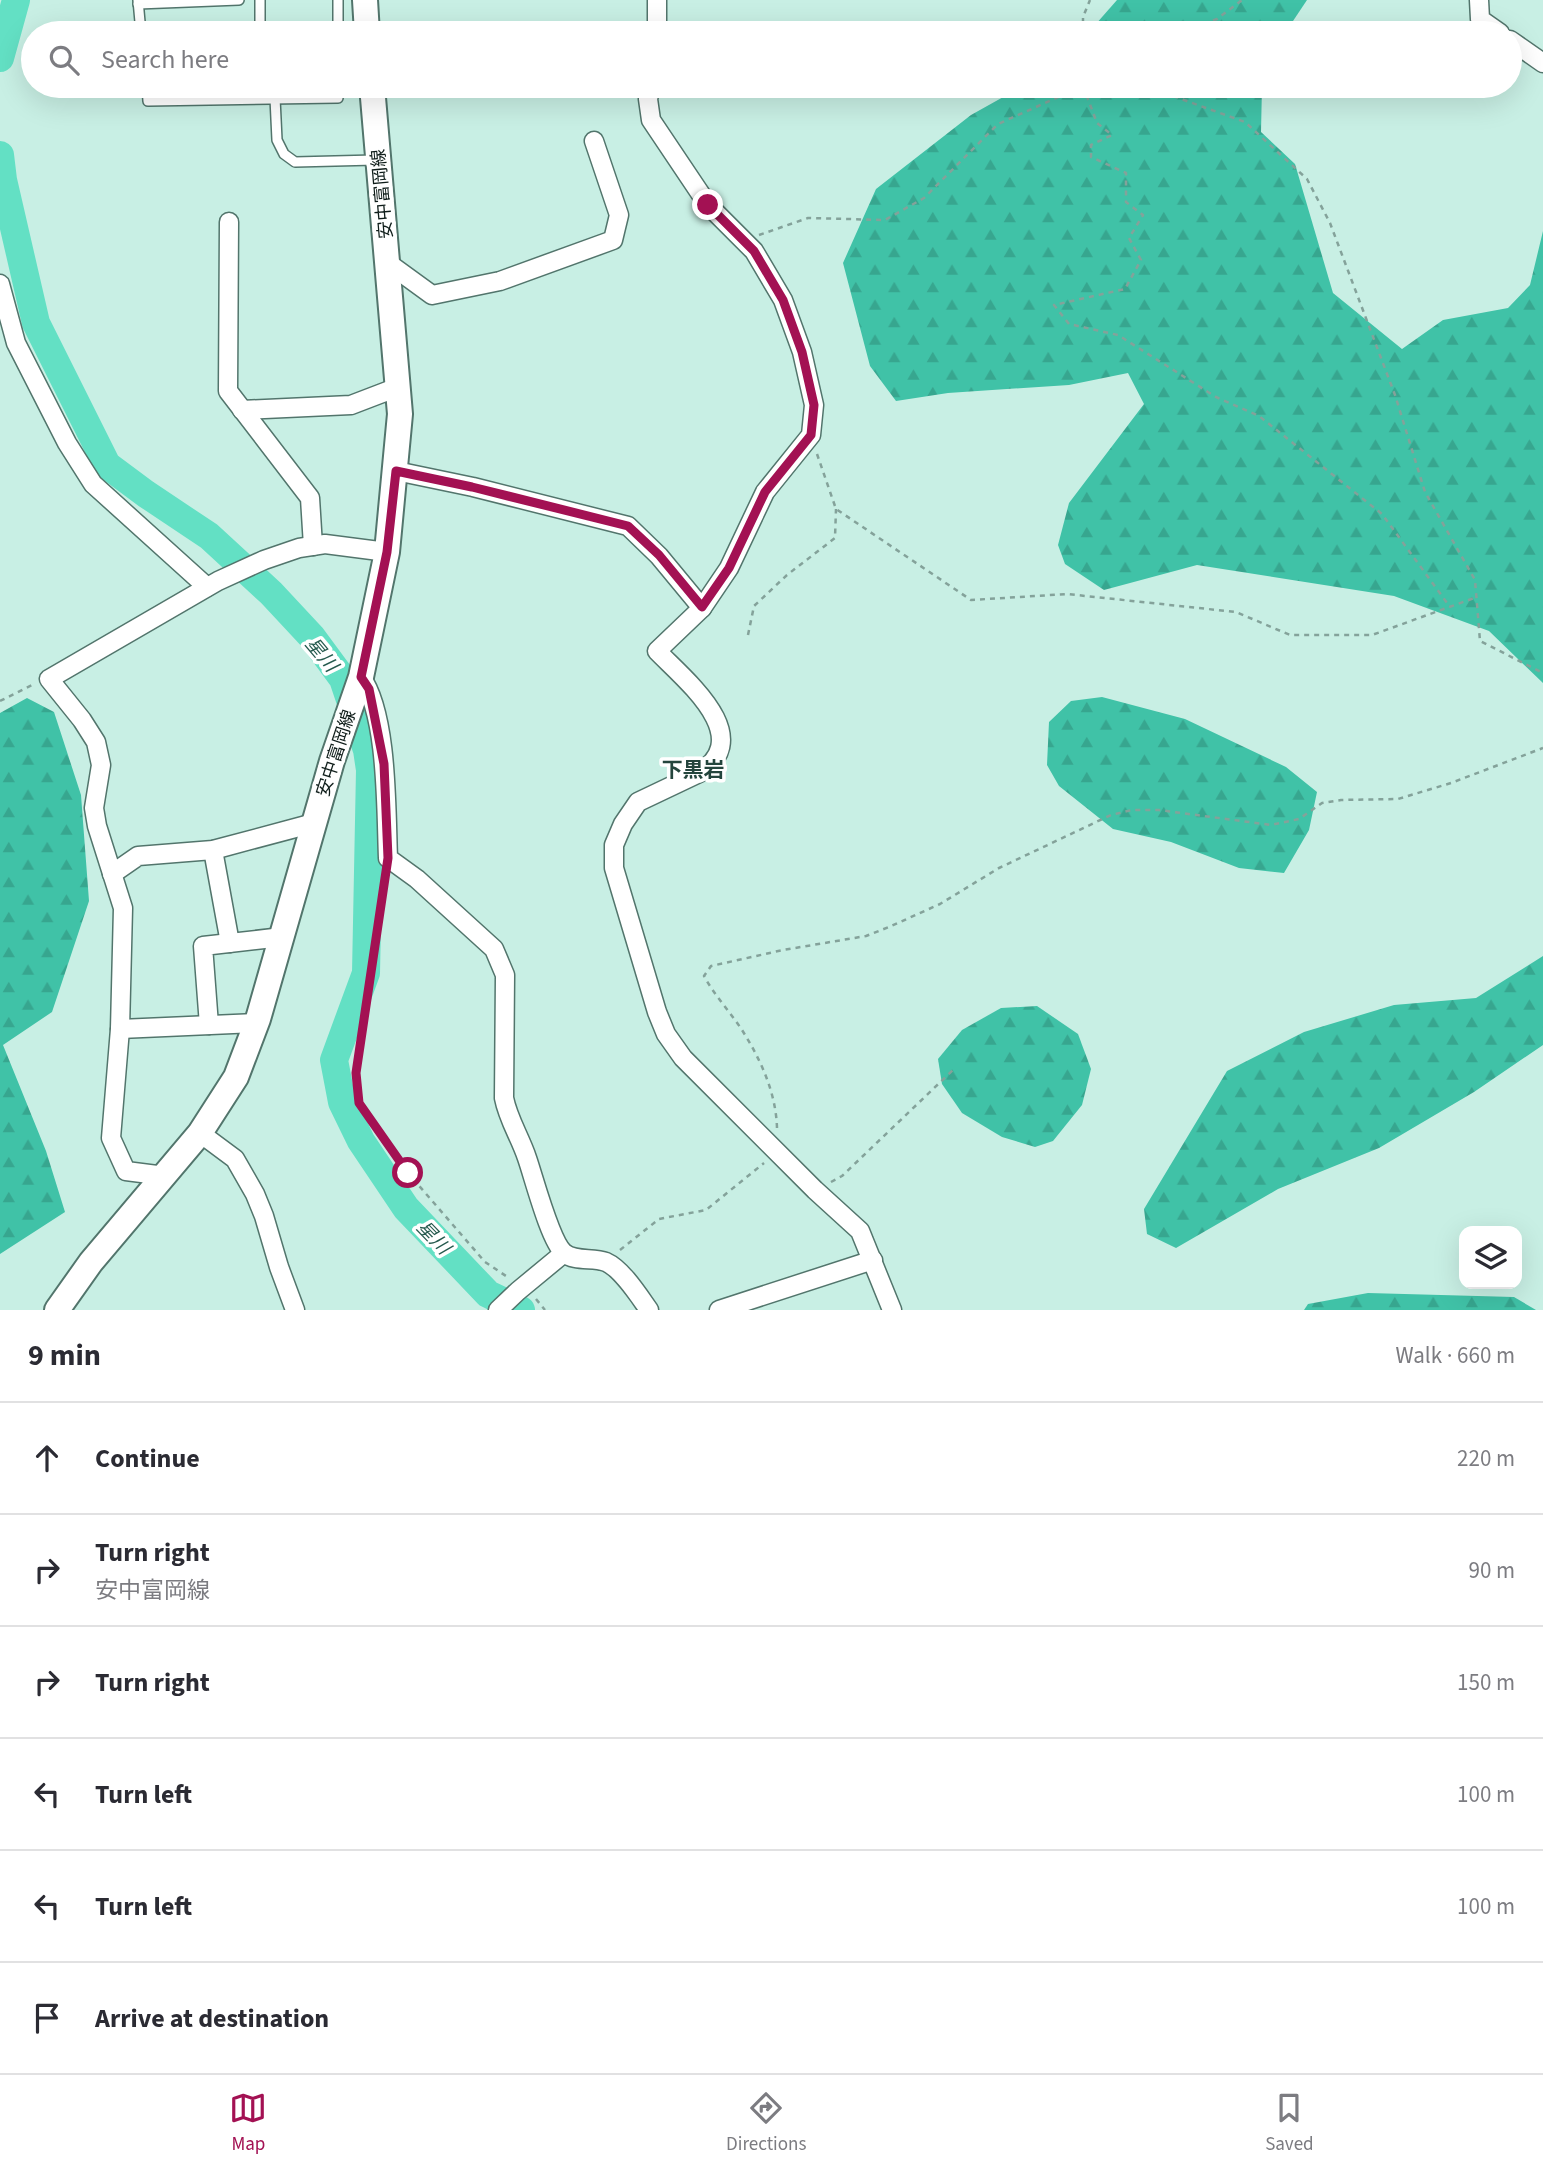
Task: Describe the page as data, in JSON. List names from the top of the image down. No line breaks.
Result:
{"streets":{"main road":["安中富岡線"]},"districts":["下黒岩"],"water":["星川"],"page":{"search":"Search here","heading":["9 min","Walk · 660 m"],"list":[["Continue","220 m"],["Turn right","安中富岡線","90 m"],["Turn right","150 m"],["Turn left","100 m"],["Turn left","100 m"],"Arrive at destination"],"nav":["Map","Directions","Saved"]}}
